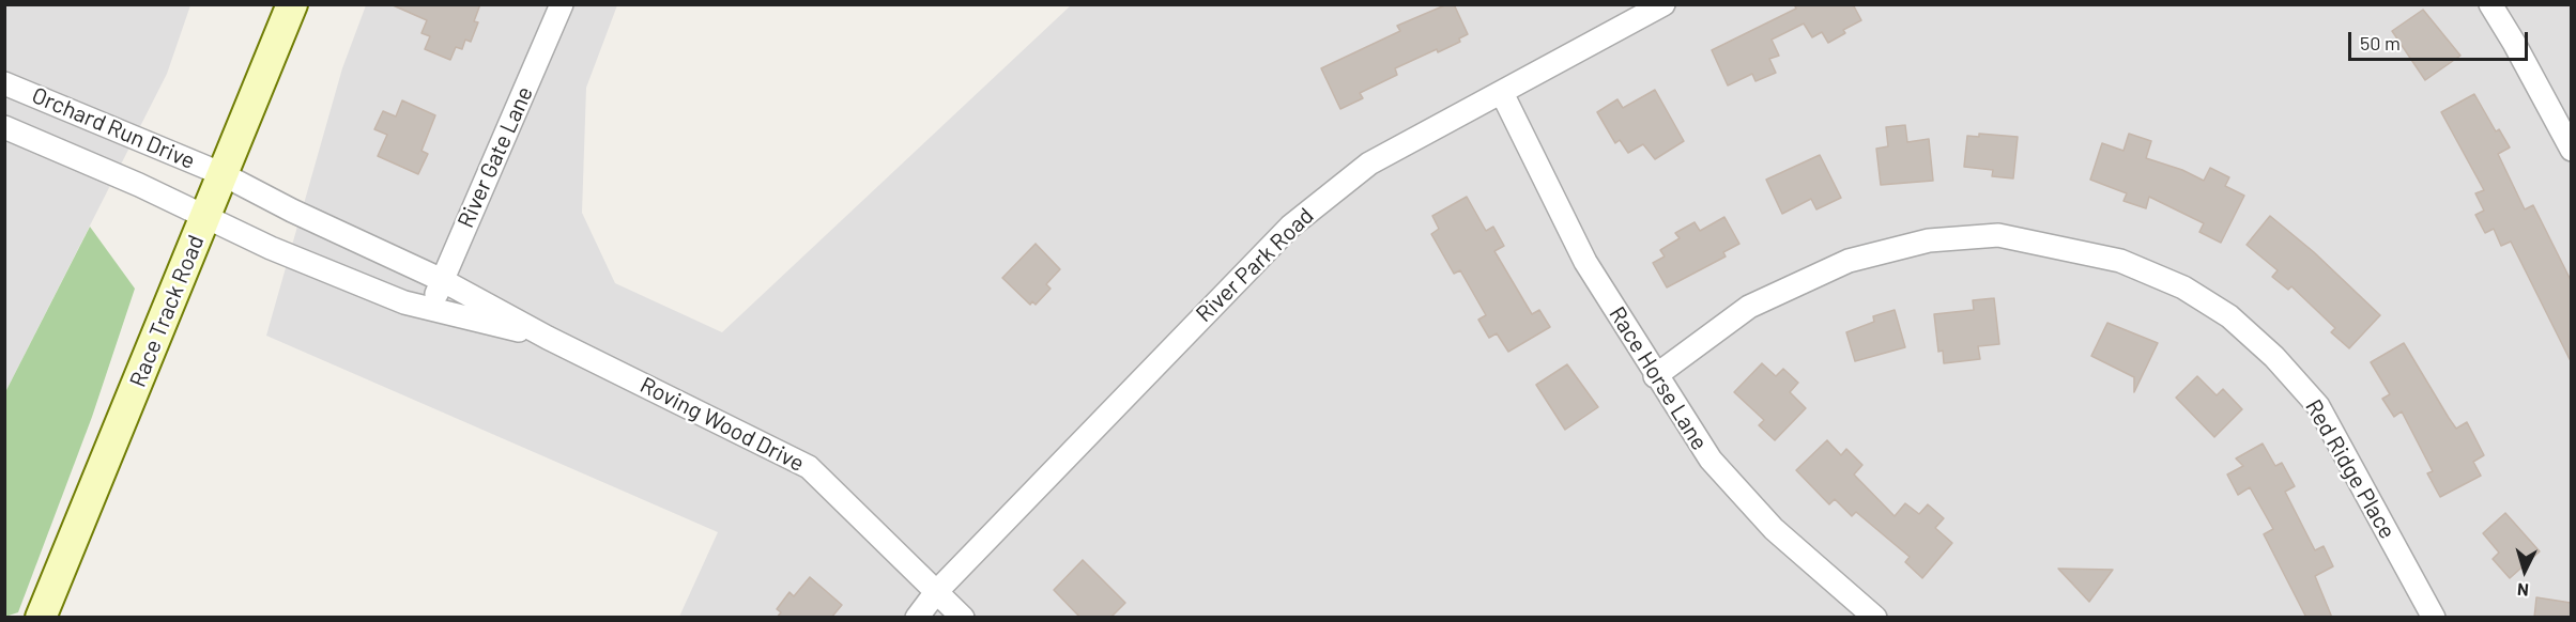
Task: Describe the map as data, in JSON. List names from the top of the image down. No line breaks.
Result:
{"streets":{"street":["Orchard Run Drive","River Gate Lane","River Park Road","Race Track Road","Race Horse Lane","Roving Wood Drive","Red Ridge Place"]},"crossings":[["Orchard Run Drive","Race Track Road"],["Orchard Run Drive","Roving Wood Drive"],["River Gate Lane","Roving Wood Drive"],["River Park Road","Race Horse Lane"],["River Park Road","Roving Wood Drive"],["Race Track Road","Roving Wood Drive"],["Race Horse Lane","Red Ridge Place"]],"scale_bar":"50 m","north":"bottom"}
